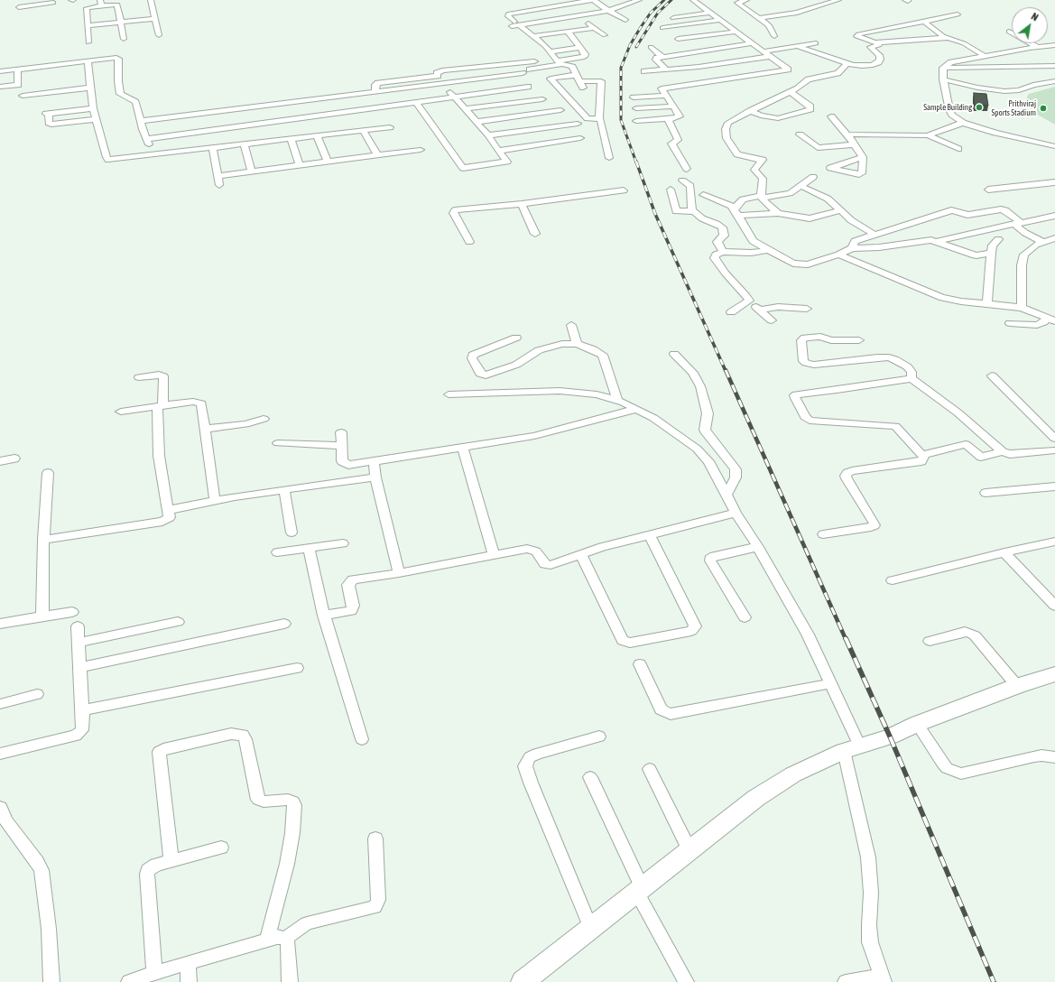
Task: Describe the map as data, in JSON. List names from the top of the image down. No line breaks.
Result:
{"places":["Sample Building","Prithviraj Sports Stadium"],"north":"top right"}
